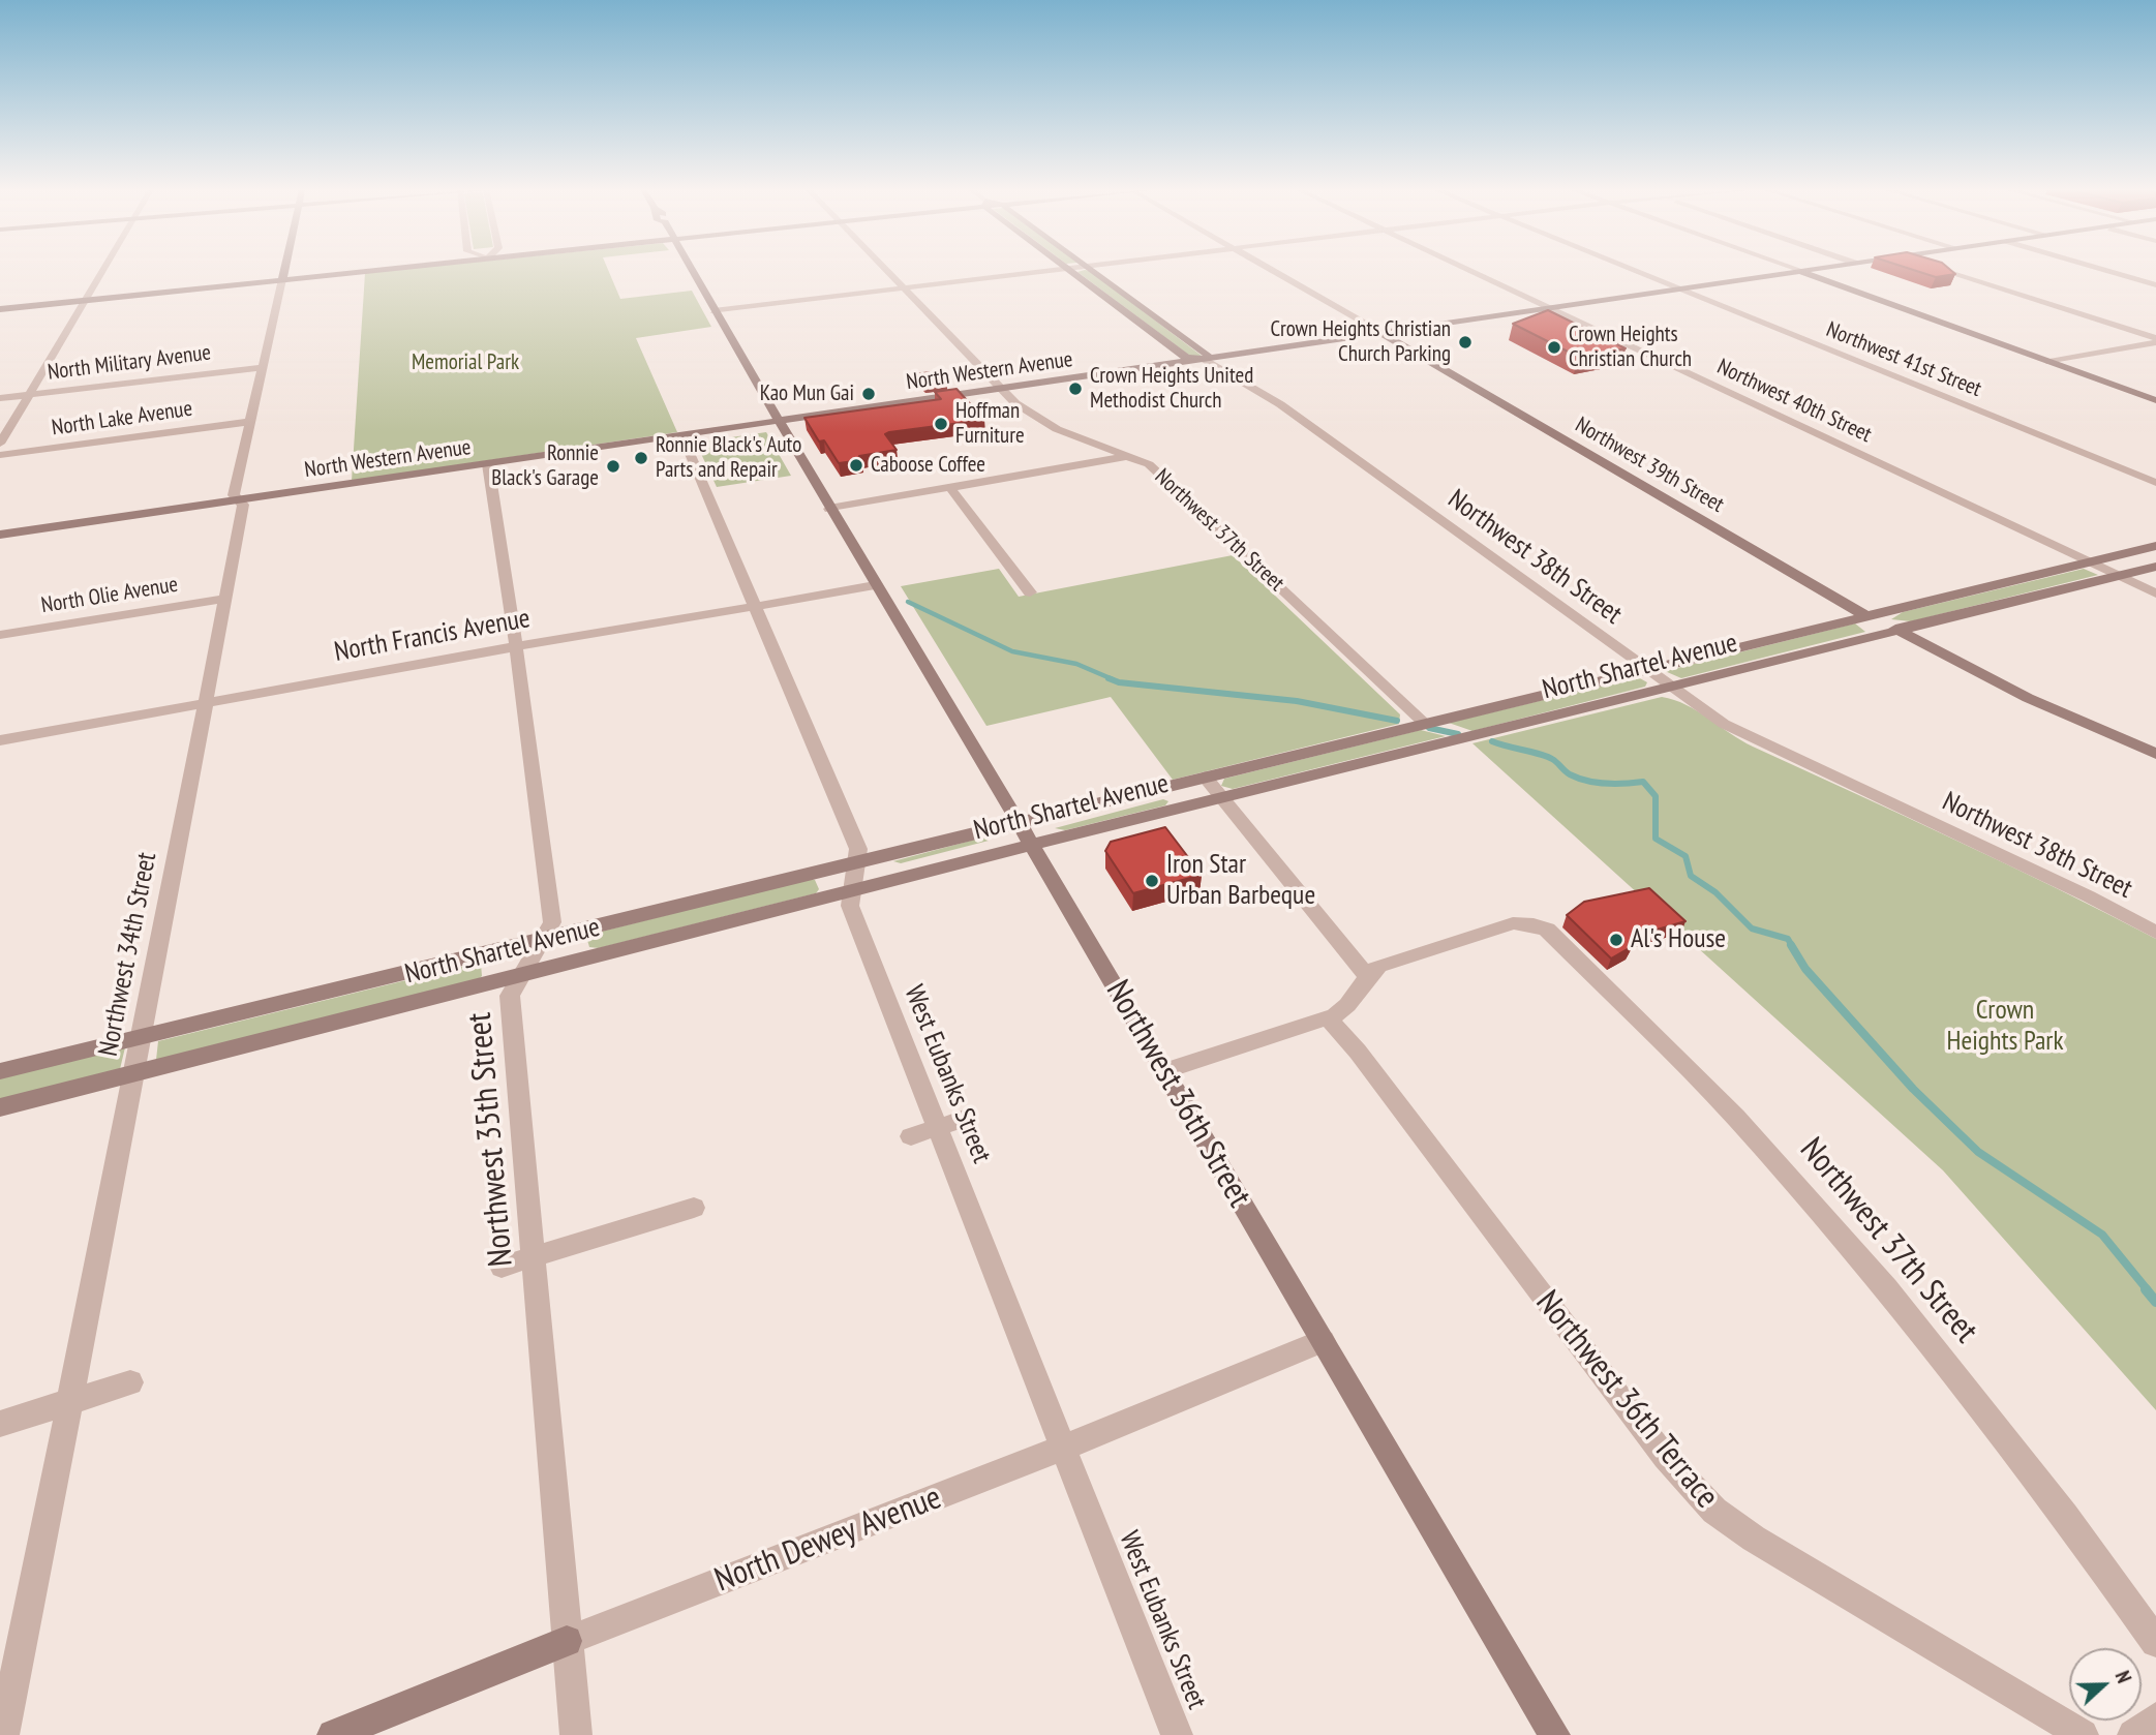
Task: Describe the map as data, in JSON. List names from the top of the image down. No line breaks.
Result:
{"streets":{"street":["Northwest 41st Street","North Military Avenue","North Western Avenue","Northwest 40th Street","North Lake Avenue","Northwest 39th Street","Northwest 37th Street","Northwest 38th Street","North Olie Avenue","North Francis Avenue","North Shartel Avenue","Northwest 34th Street","West Eubanks Street","Northwest 36th Street","Northwest 35th Street","Northwest 36th Terrace","North Dewey Avenue"]},"crossings":[["Northwest 41st Street","North Western Avenue"],["North Military Avenue","Northwest 34th Street"],["North Western Avenue","Northwest 40th Street"],["North Western Avenue","Northwest 39th Street"],["North Western Avenue","Northwest 37th Street"],["North Western Avenue","Northwest 38th Street"],["North Western Avenue","Northwest 34th Street"],["North Western Avenue","West Eubanks Street"],["North Western Avenue","Northwest 36th Street"],["North Western Avenue","Northwest 35th Street"],["Northwest 40th Street","North Shartel Avenue"],["North Lake Avenue","Northwest 34th Street"],["Northwest 39th Street","North Shartel Avenue"],["Northwest 37th Street","North Shartel Avenue"],["Northwest 38th Street","North Shartel Avenue"],["North Olie Avenue","Northwest 34th Street"],["North Francis Avenue","Northwest 34th Street"],["North Francis Avenue","West Eubanks Street"],["North Francis Avenue","Northwest 36th Street"],["North Francis Avenue","Northwest 35th Street"],["North Shartel Avenue","Northwest 34th Street"],["North Shartel Avenue","West Eubanks Street"],["North Shartel Avenue","Northwest 36th Street"],["North Shartel Avenue","Northwest 35th Street"],["West Eubanks Street","North Dewey Avenue"],["Northwest 36th Street","North Dewey Avenue"],["Northwest 35th Street","North Dewey Avenue"]],"parks":["Memorial Park","Crown Heights Park"],"places":["Crown Heights Christian Church Parking","Crown Heights Christian Church","Crown Heights United Methodist Church","Kao Mun Gai","Hoffman Furniture","Ronnie Black's Auto Parts and Repair","Caboose Coffee","Ronnie Black's Garage","Iron Star Urban Barbeque","Al's House"],"north":"right"}
